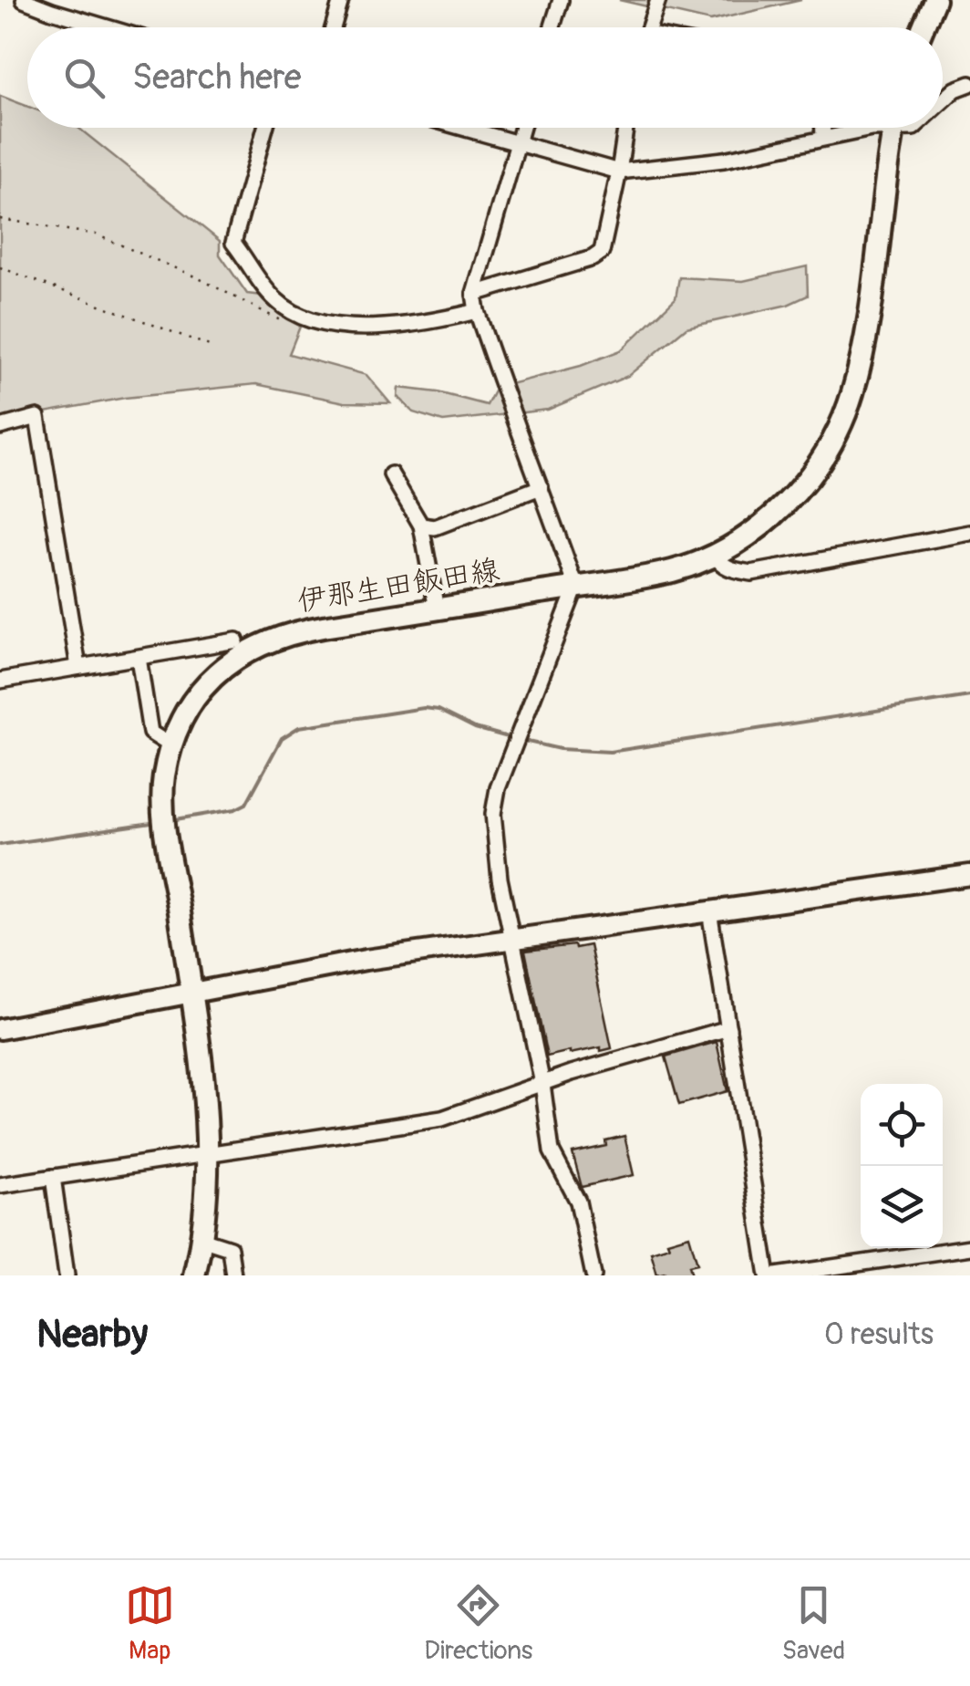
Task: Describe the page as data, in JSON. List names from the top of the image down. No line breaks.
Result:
{"streets":{"main road":["伊那生田飯田線"]},"page":{"search":"Search here","heading":["Nearby","0 results"],"nav":["Map","Directions","Saved"]}}
